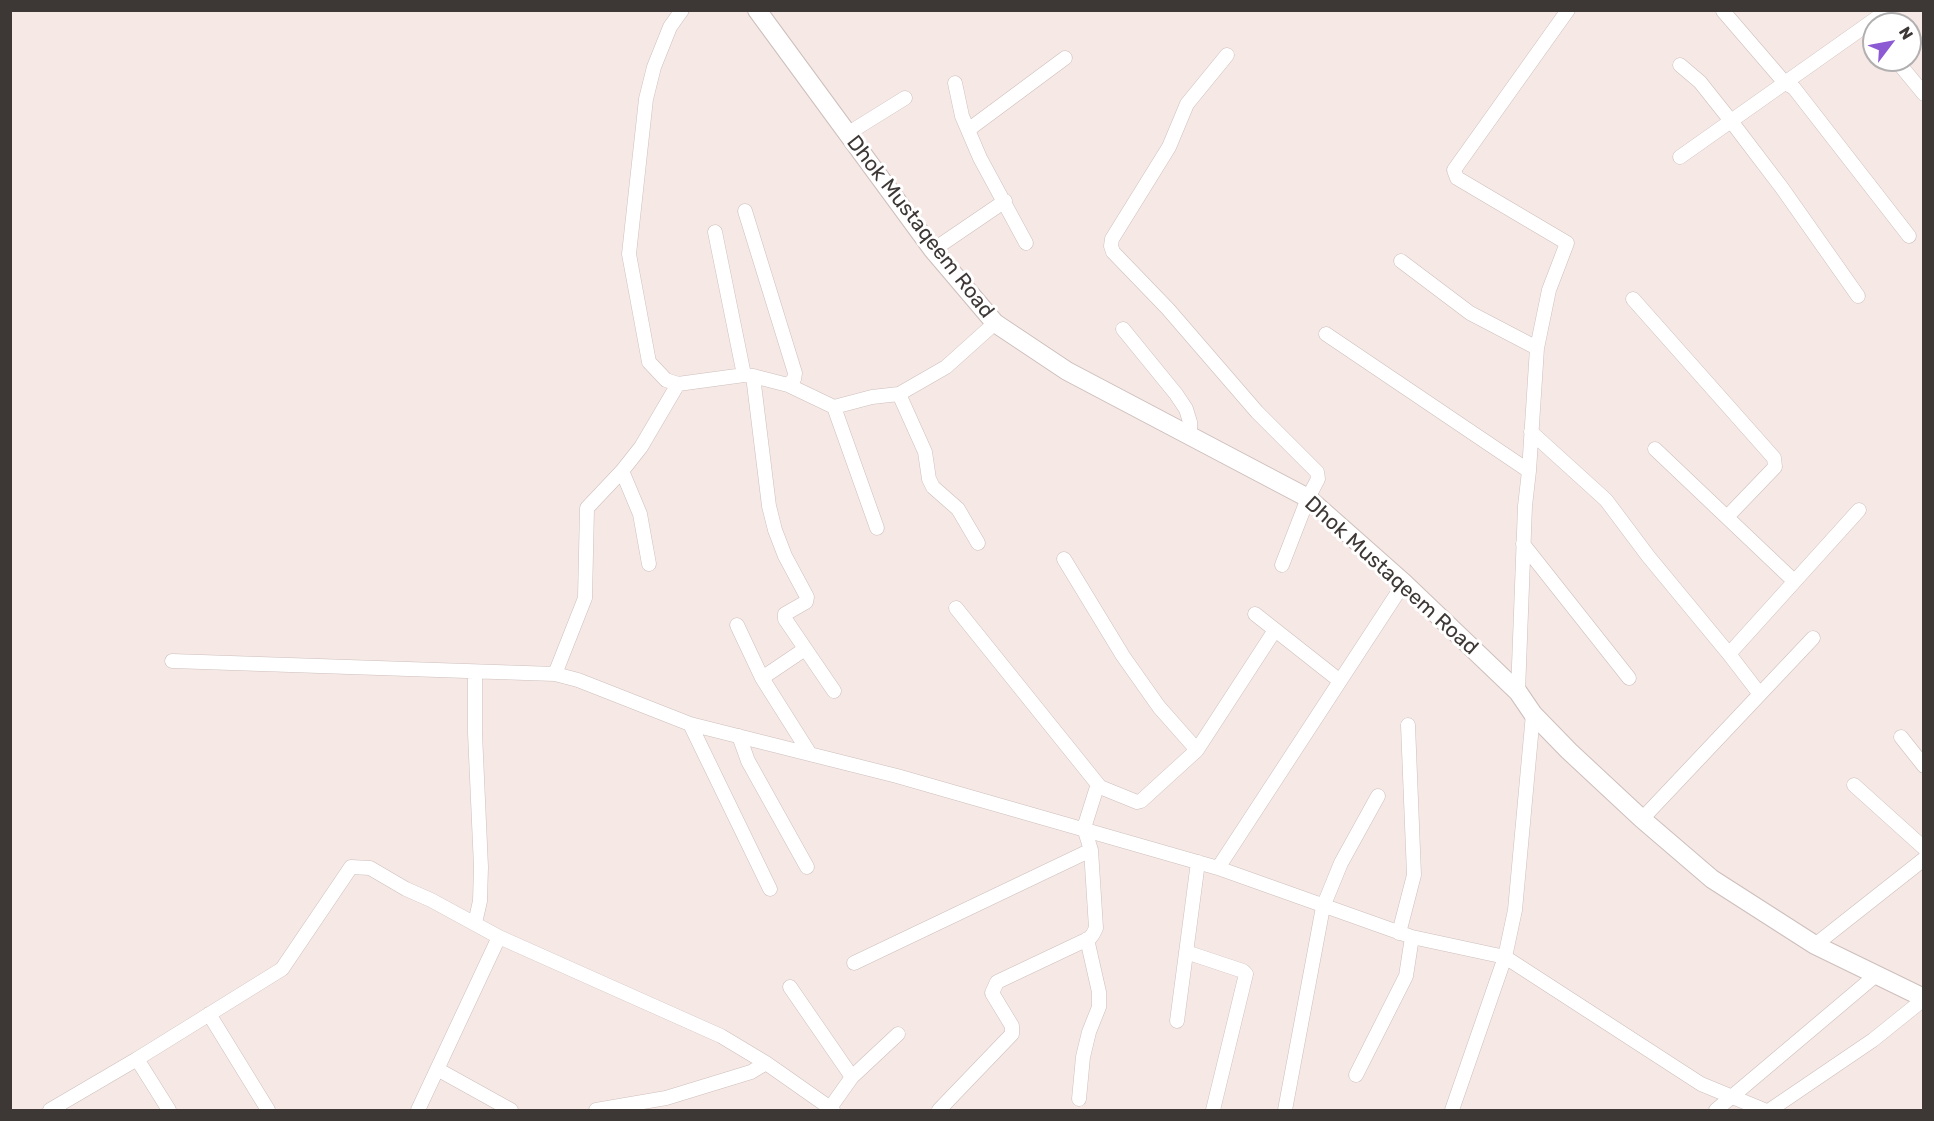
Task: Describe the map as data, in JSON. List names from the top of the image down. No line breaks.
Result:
{"streets":{"street":["Dhok Mustaqeem Road"]},"north":"top right"}
